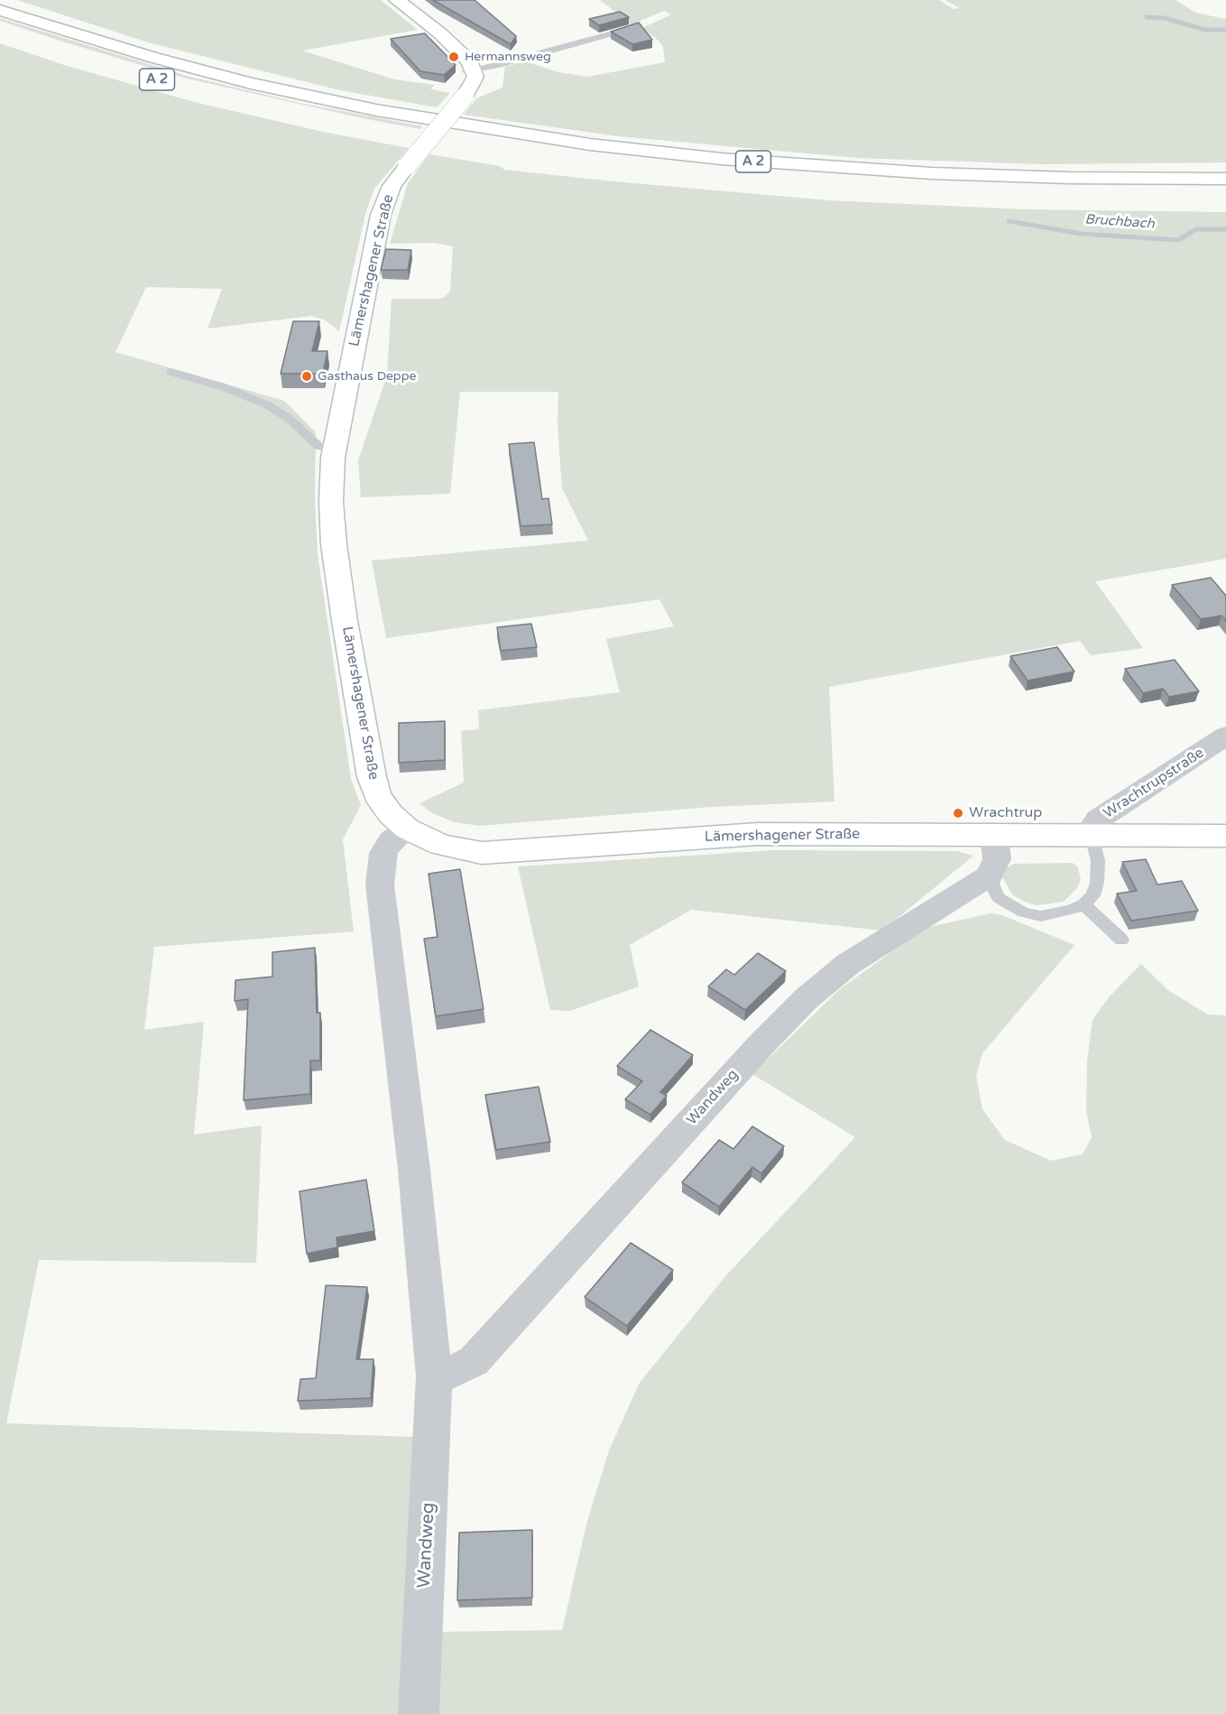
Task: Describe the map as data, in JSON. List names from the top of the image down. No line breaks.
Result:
{"streets":{"main road":["A 2","Lämershagener Straße"],"street":["Wrachtrupstraße","Wandweg"]},"crossings":[["Lämershagener Straße","Wrachtrupstraße"],["Lämershagener Straße","Wandweg"]],"water":["Bruchbach"],"places":["Hermannsweg","Gasthaus Deppe","Wrachtrup"]}
